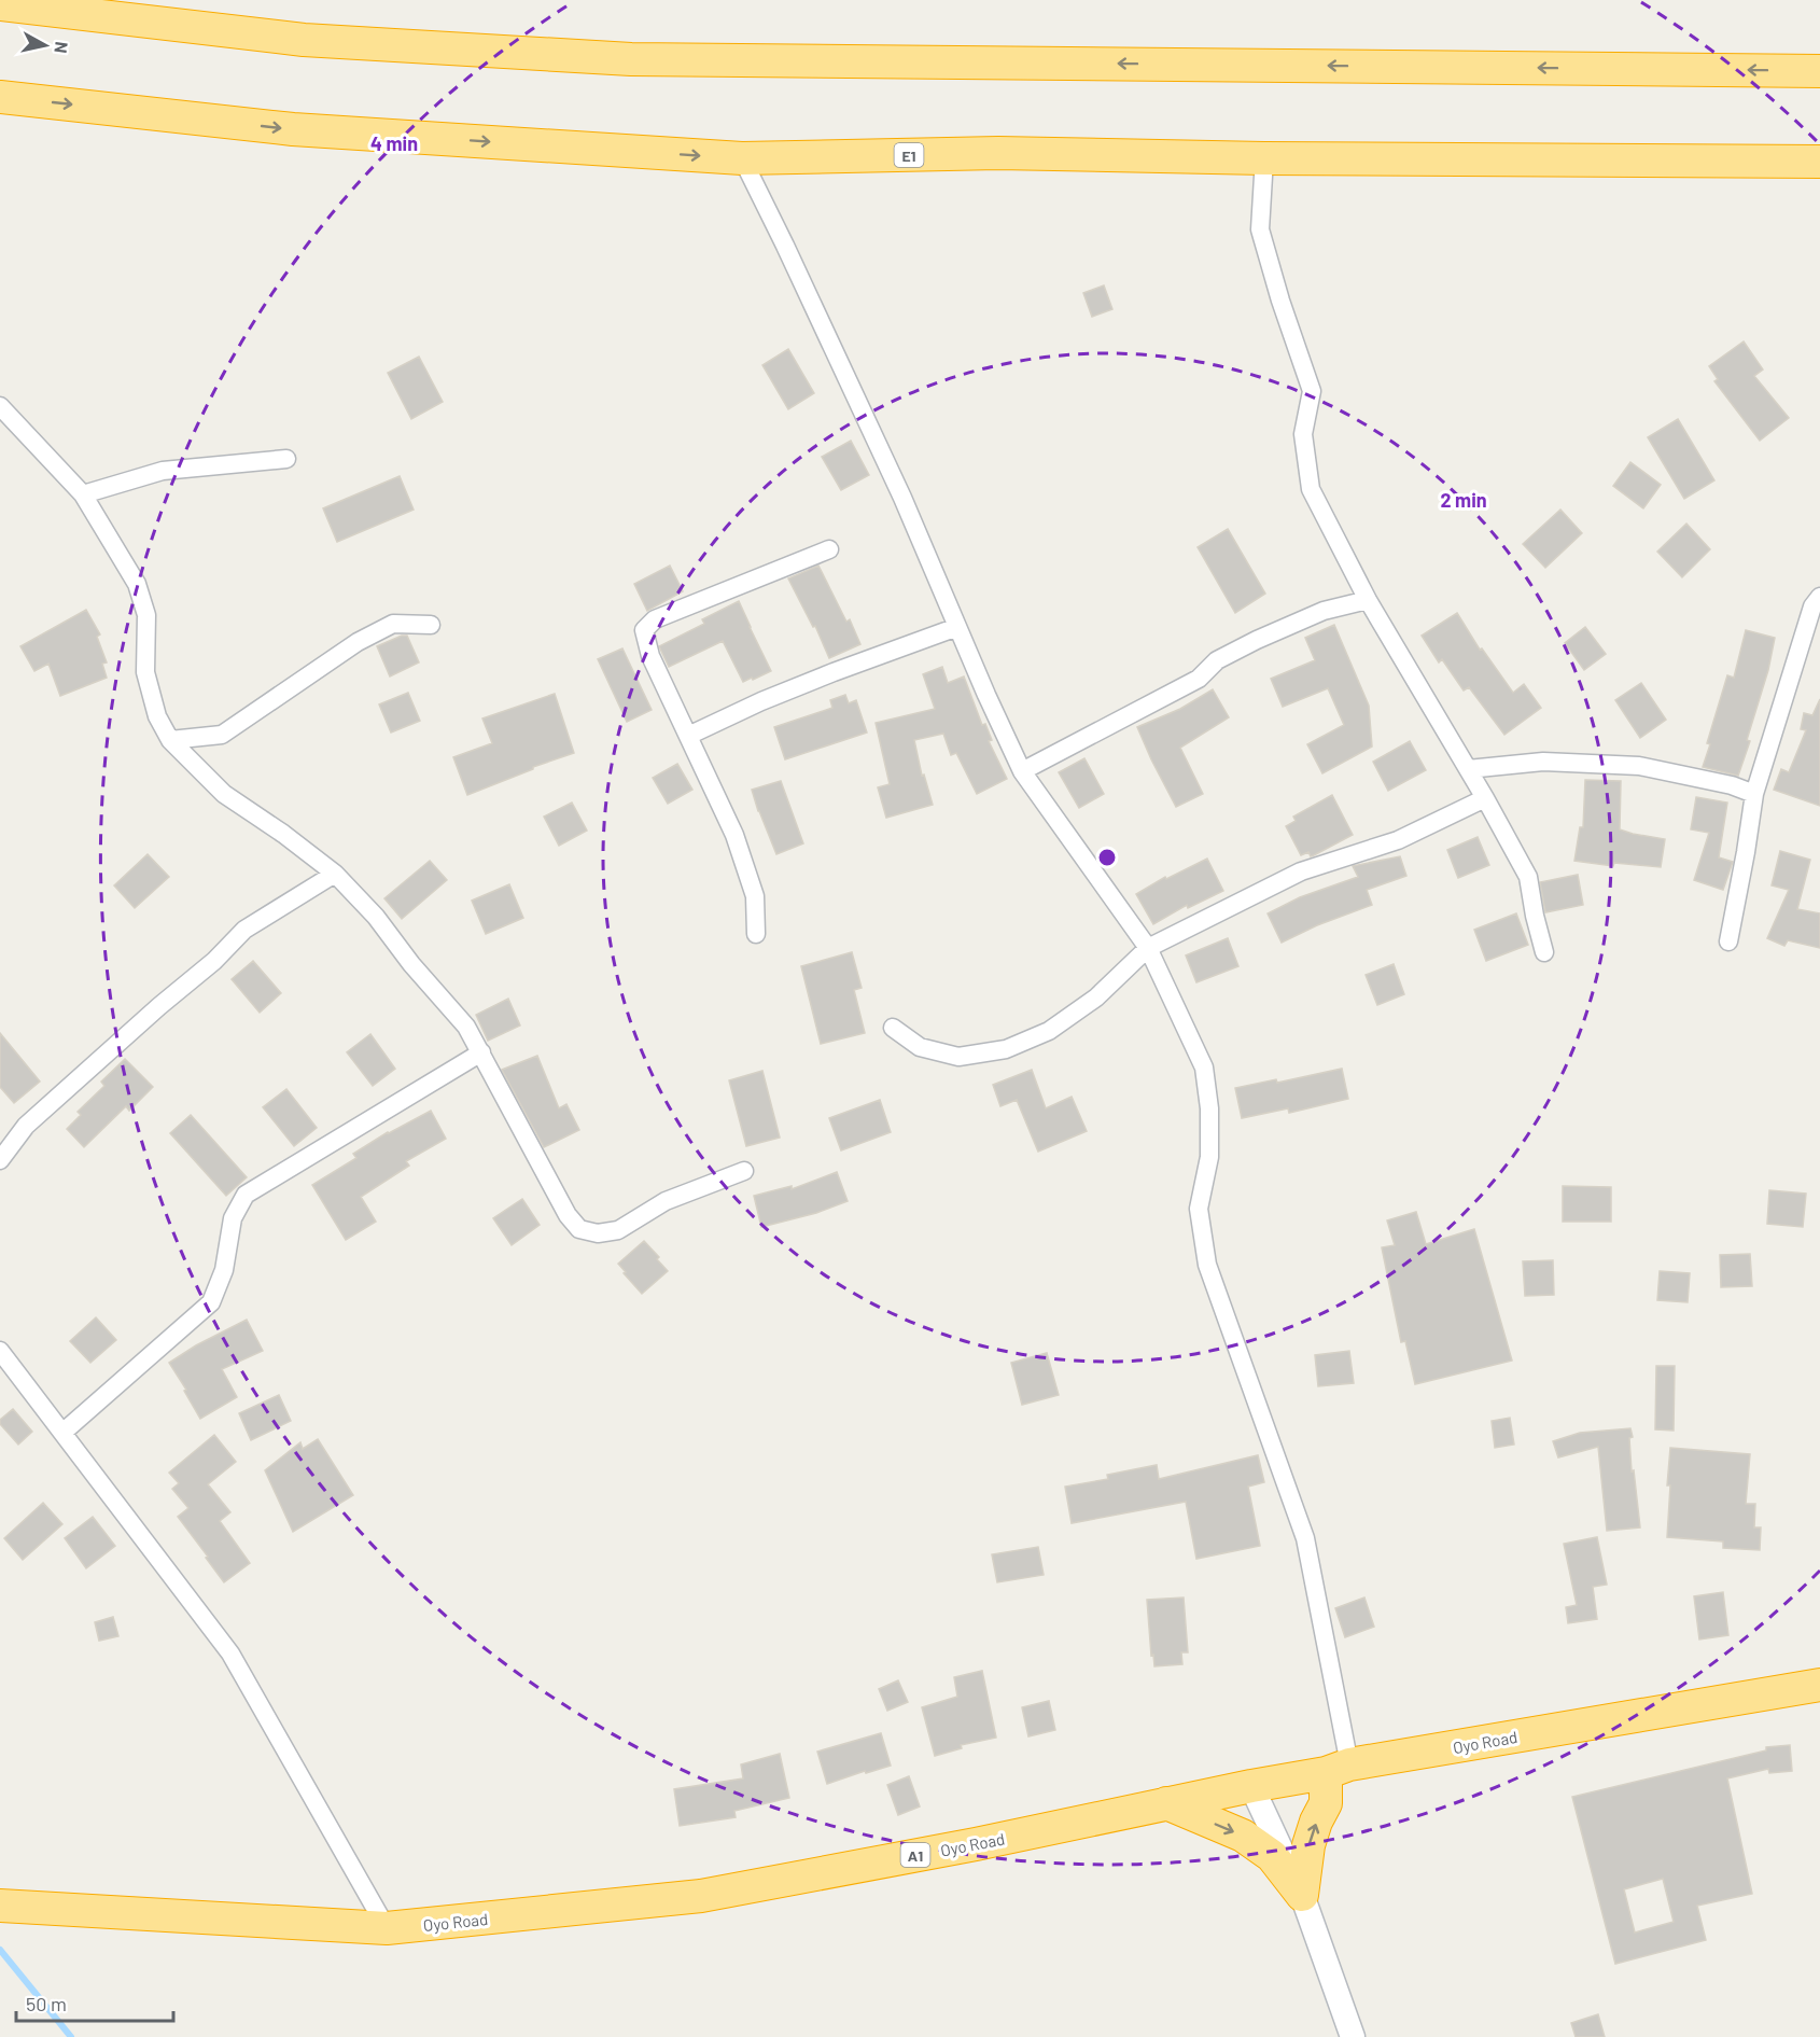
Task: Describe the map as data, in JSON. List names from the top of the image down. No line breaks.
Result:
{"streets":{"highway":["E1","Oyo Road","A1"]},"scale_bar":"50 m","north":"right","rings":["4 min","2 min"]}
